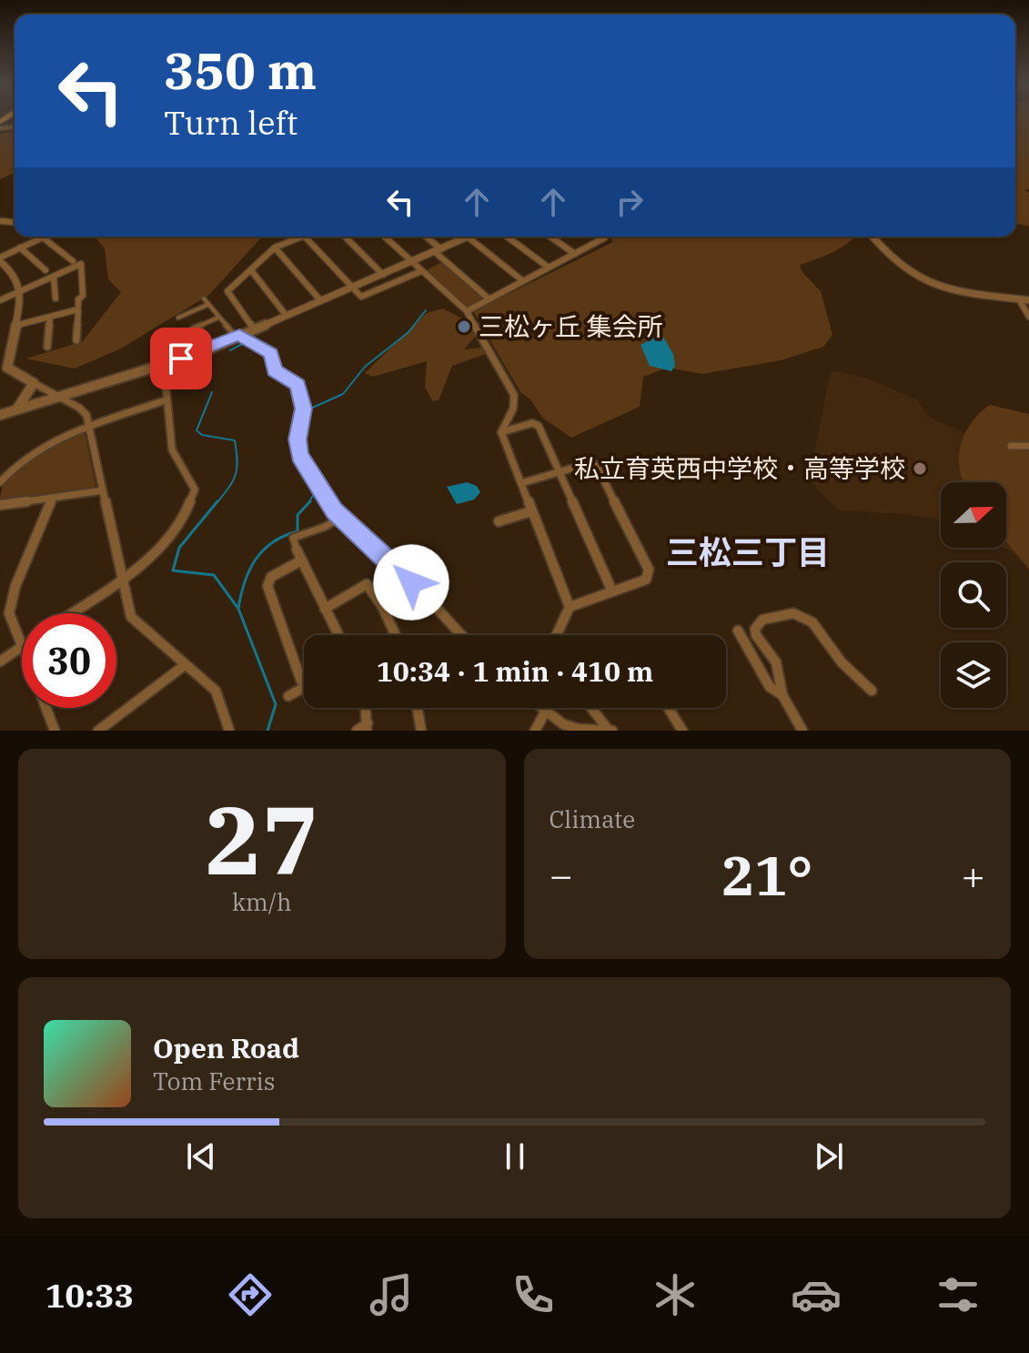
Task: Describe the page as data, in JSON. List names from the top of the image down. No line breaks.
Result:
{"districts":["三松三丁目"],"places":["三松ヶ丘 集会所","私立育英西中学校・高等学校"],"north":"right","page":{"turn":["350 m","Turn left"],"limit":"30","trip":"10:34 · 1 min · 410 m","tile":[["27","km/h"],"Climate"],"heat":["−","21°","+"],"song":["Open Road","Tom Ferris"],"tabs":"10:33"}}
